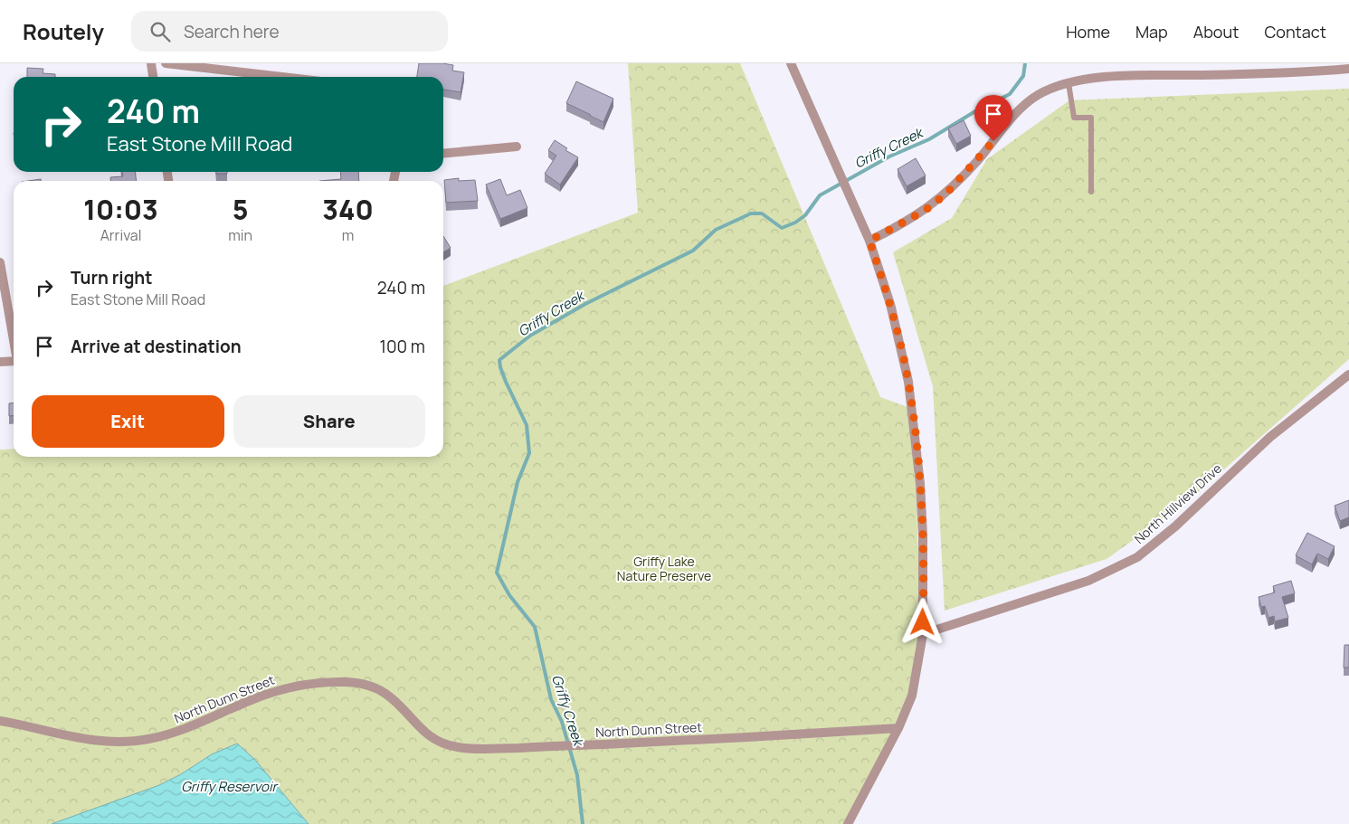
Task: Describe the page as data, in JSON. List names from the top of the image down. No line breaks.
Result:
{"streets":{"street":["North Hillview Drive","North Dunn Street"]},"water":["Griffy Creek","Griffy Reservoir"],"parks":["Griffy Lake Nature Preserve"],"page":{"header":"Routely","search":"Search here","nav":["Home","Map","About","Contact"],"turn":["240 m","East Stone Mill Road"],"eta":["10:03","Arrival","5","min","340","m"],"list":[{"name":"Turn right","note":"East Stone Mill Road","value":"240 m"},{"name":"Arrive at destination","value":"100 m"}],"buttons":["Exit","Share"]}}
